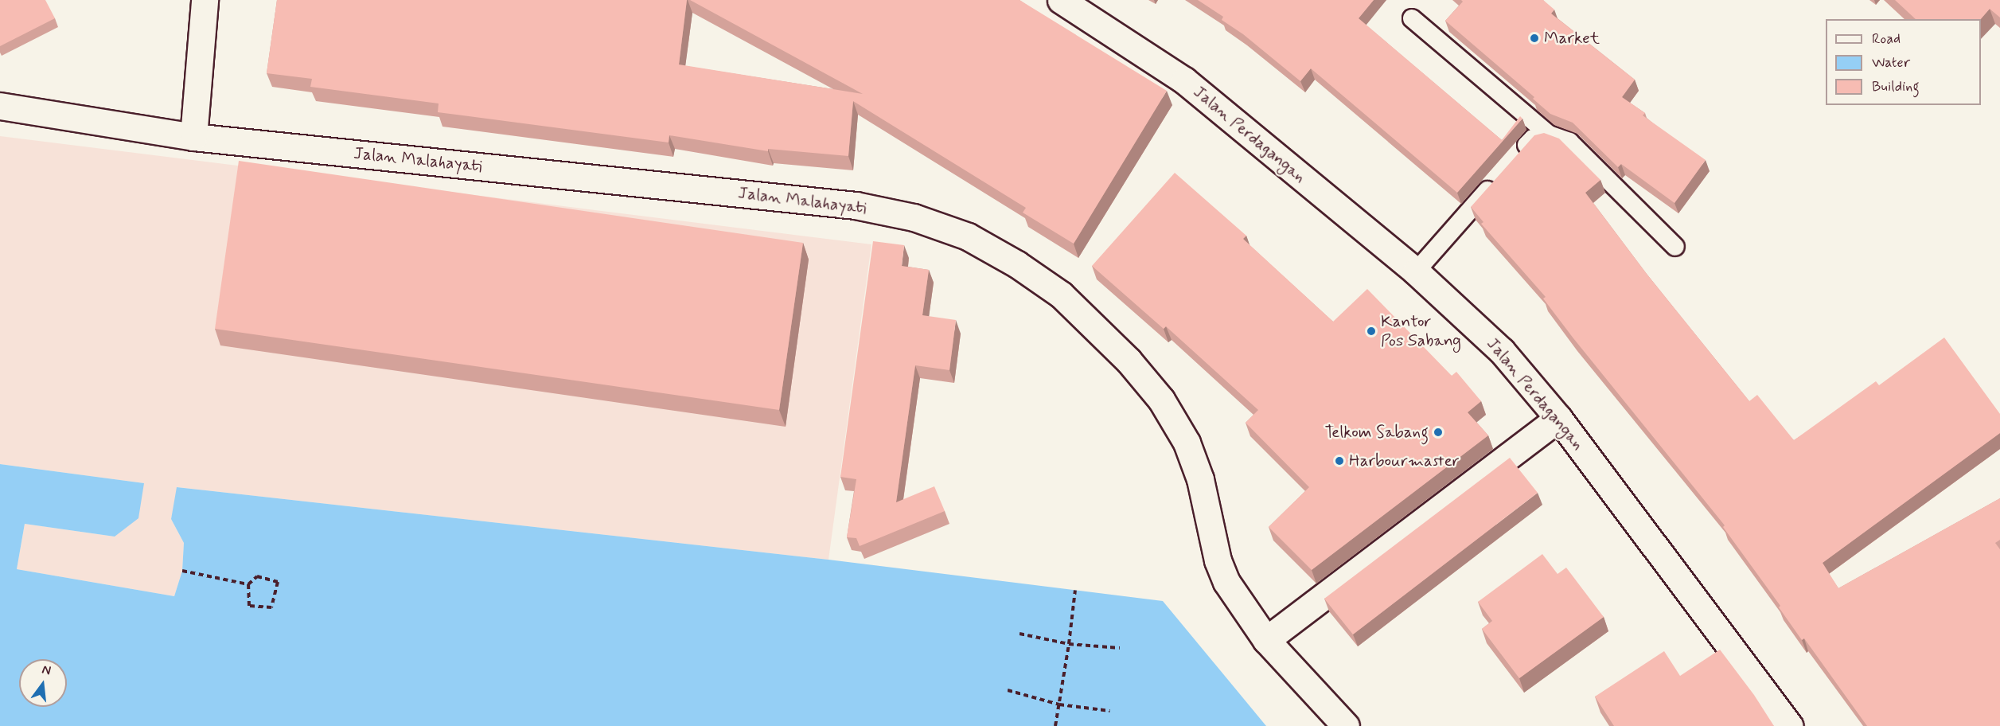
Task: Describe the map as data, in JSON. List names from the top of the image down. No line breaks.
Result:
{"streets":{"main road":["Jalan Perdagangan","Jalan Malahayati"]},"places":["Market","Kantor Pos Sabang","Telkom Sabang","Harbourmaster"],"legend":["Road","Water","Building"],"north":"top"}
